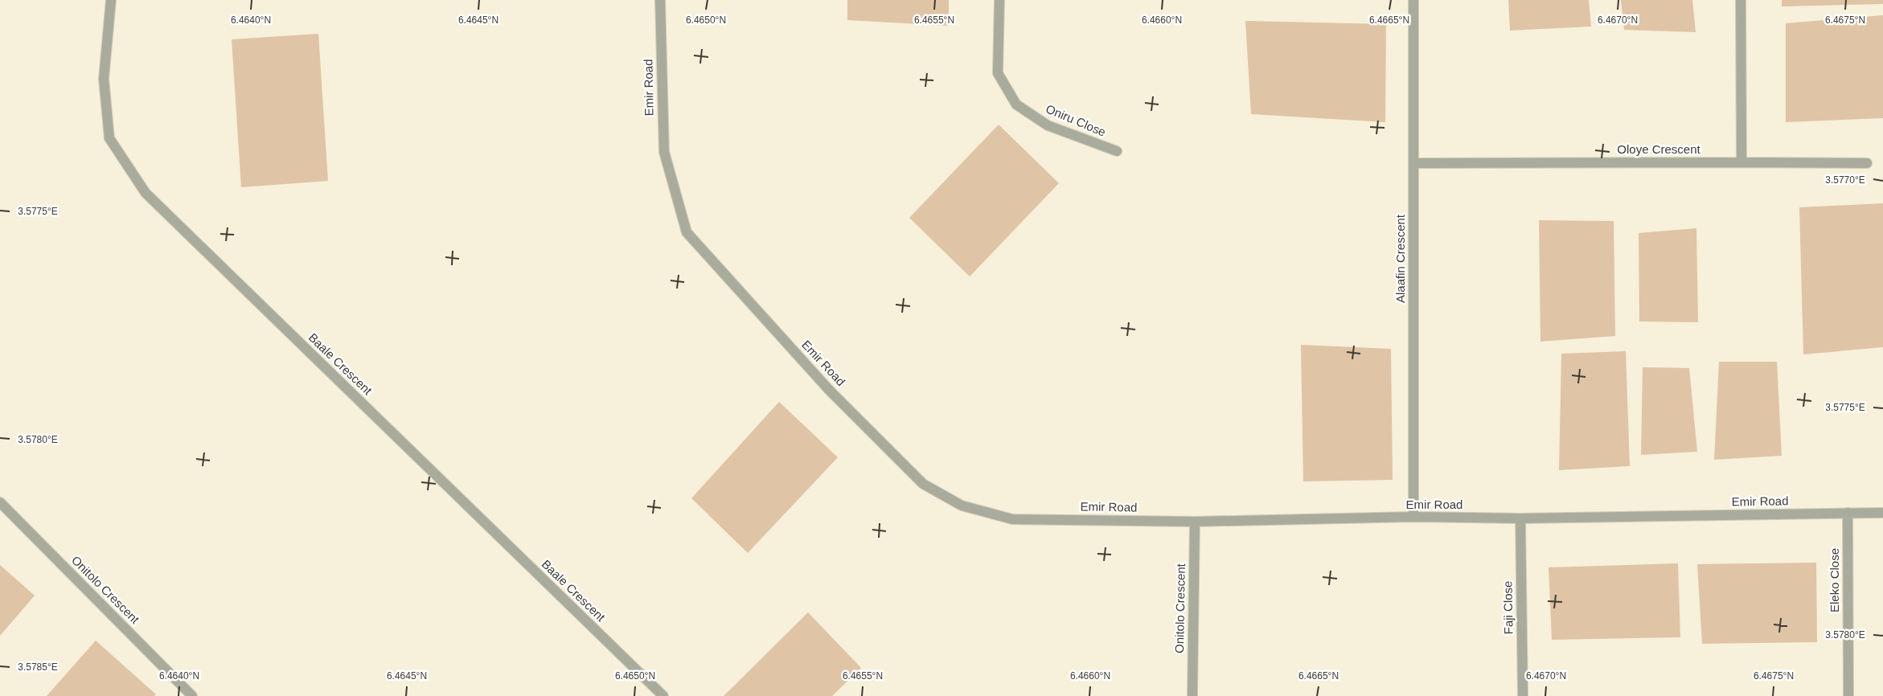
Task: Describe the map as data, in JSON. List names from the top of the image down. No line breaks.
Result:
{"streets":{"street":["Emir Road","Oniru Close","Oloye Crescent","Alaafin Crescent","Baale Crescent","Eleko Close","Onitolo Crescent","Faji Close"]},"crossings":[["Emir Road","Alaafin Crescent"],["Emir Road","Eleko Close"],["Emir Road","Onitolo Crescent"],["Emir Road","Faji Close"],["Oloye Crescent","Alaafin Crescent"]],"coordinates":["6.4640°N","6.4645°N","6.4650°N","6.4655°N","6.4660°N","6.4665°N","6.4670°N","6.4675°N","3.5770°E","3.5775°E","3.5780°E","3.5785°E"]}
